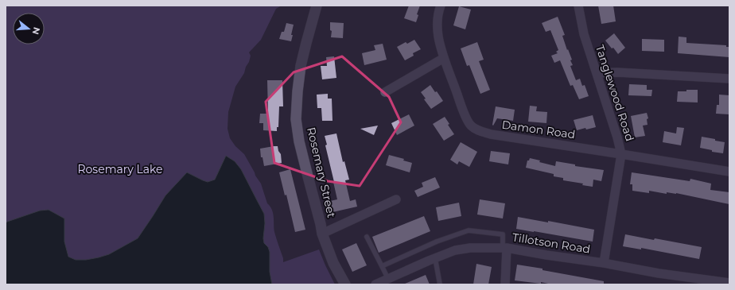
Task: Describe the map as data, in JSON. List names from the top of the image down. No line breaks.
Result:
{"streets":{"street":["Tanglewood Road","Damon Road","Rosemary Street","Tillotson Road"]},"crossings":[["Tanglewood Road","Damon Road"],["Tanglewood Road","Tillotson Road"]],"parks":["Rosemary Lake"],"north":"right"}
